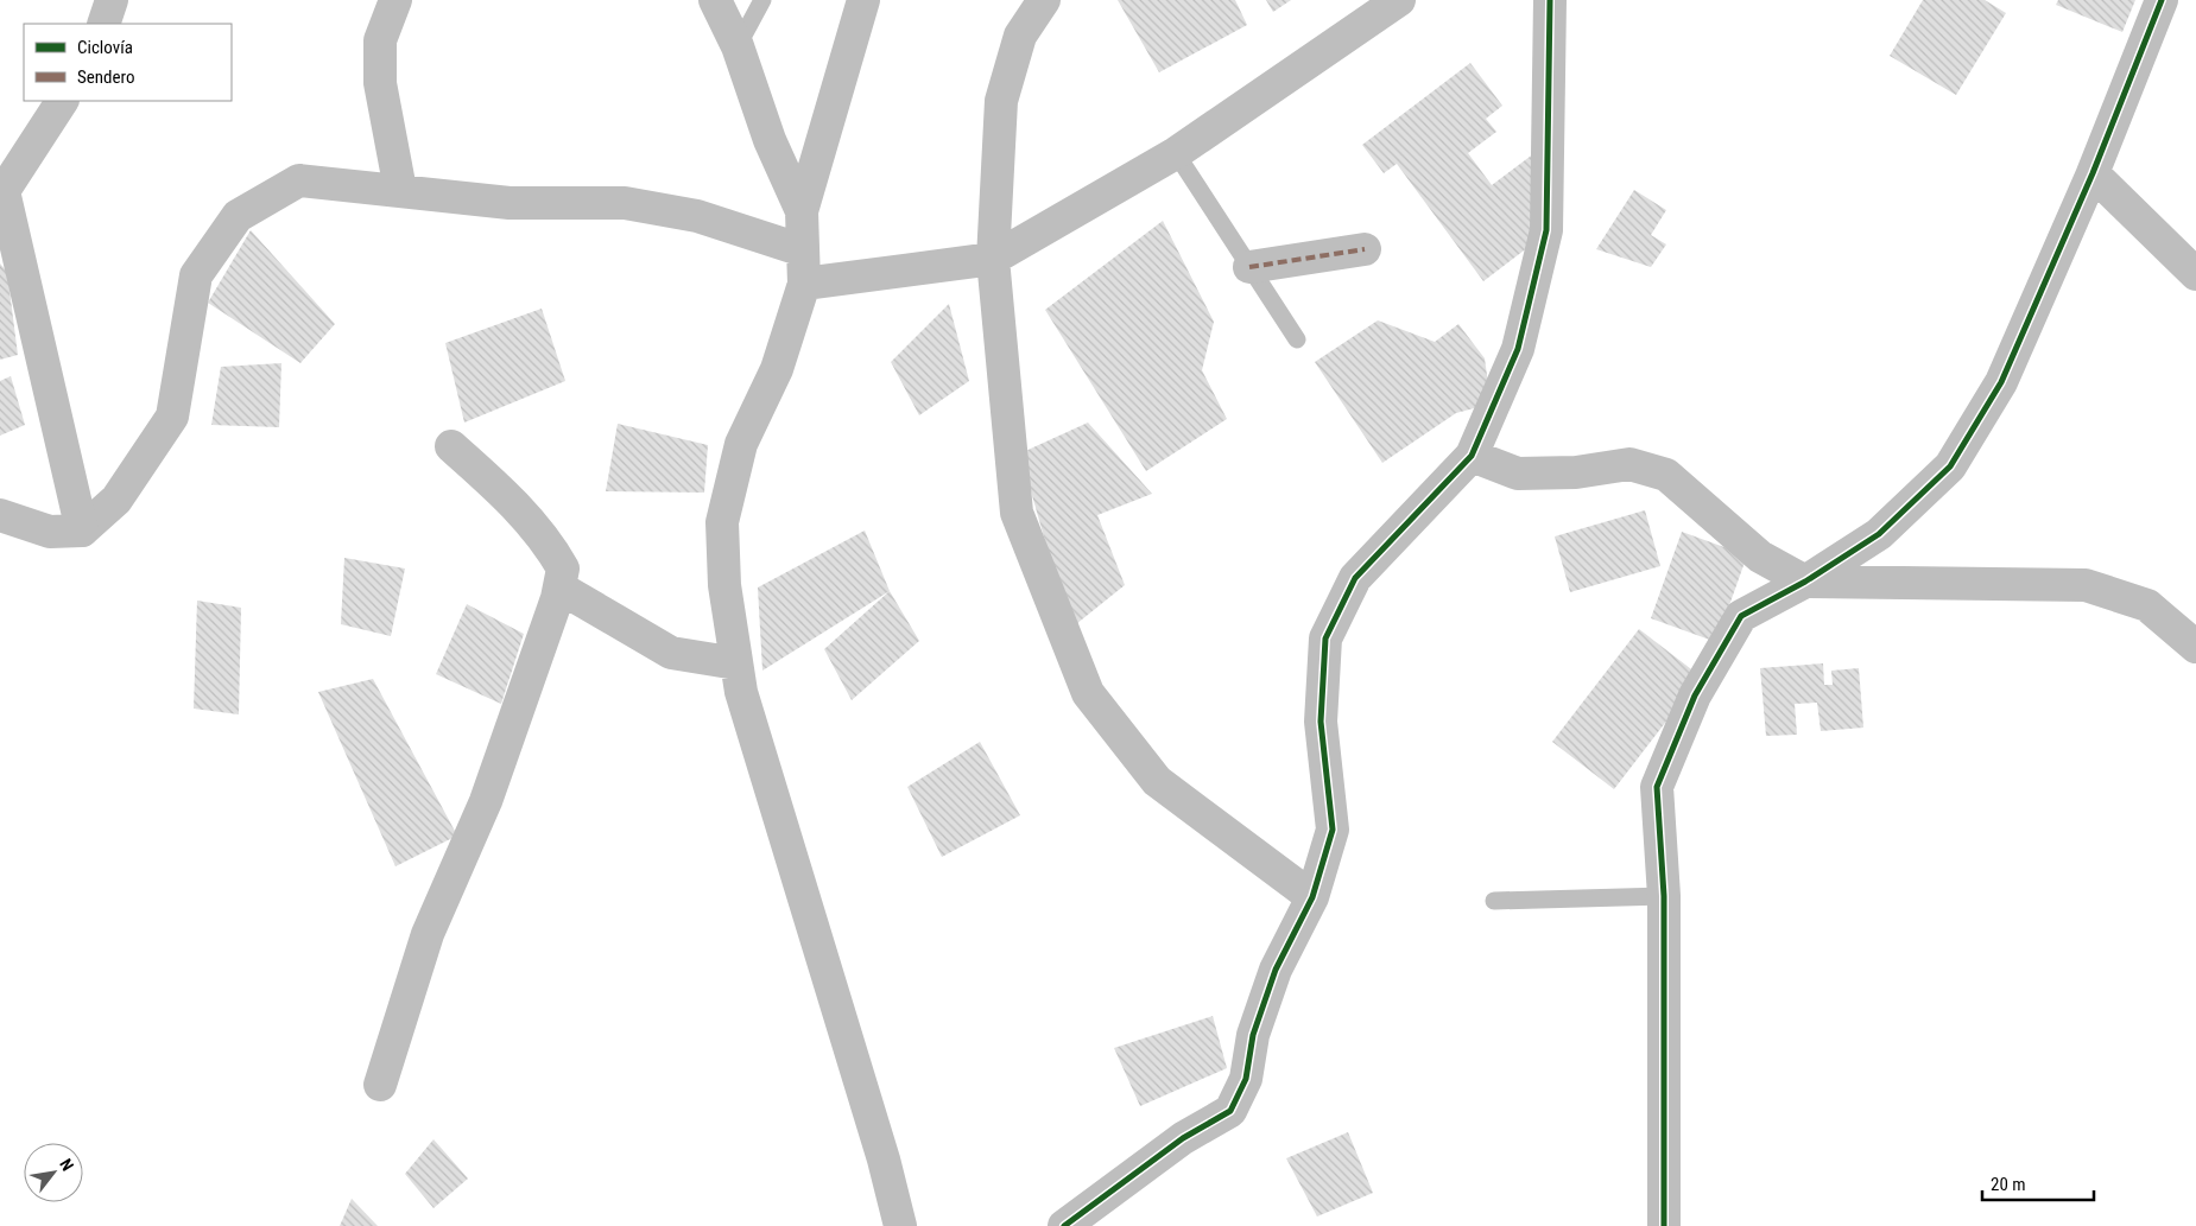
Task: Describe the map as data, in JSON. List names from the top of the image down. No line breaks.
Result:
{"legend":["Ciclovía","Sendero"],"scale_bar":"20 m","north":"top right"}
